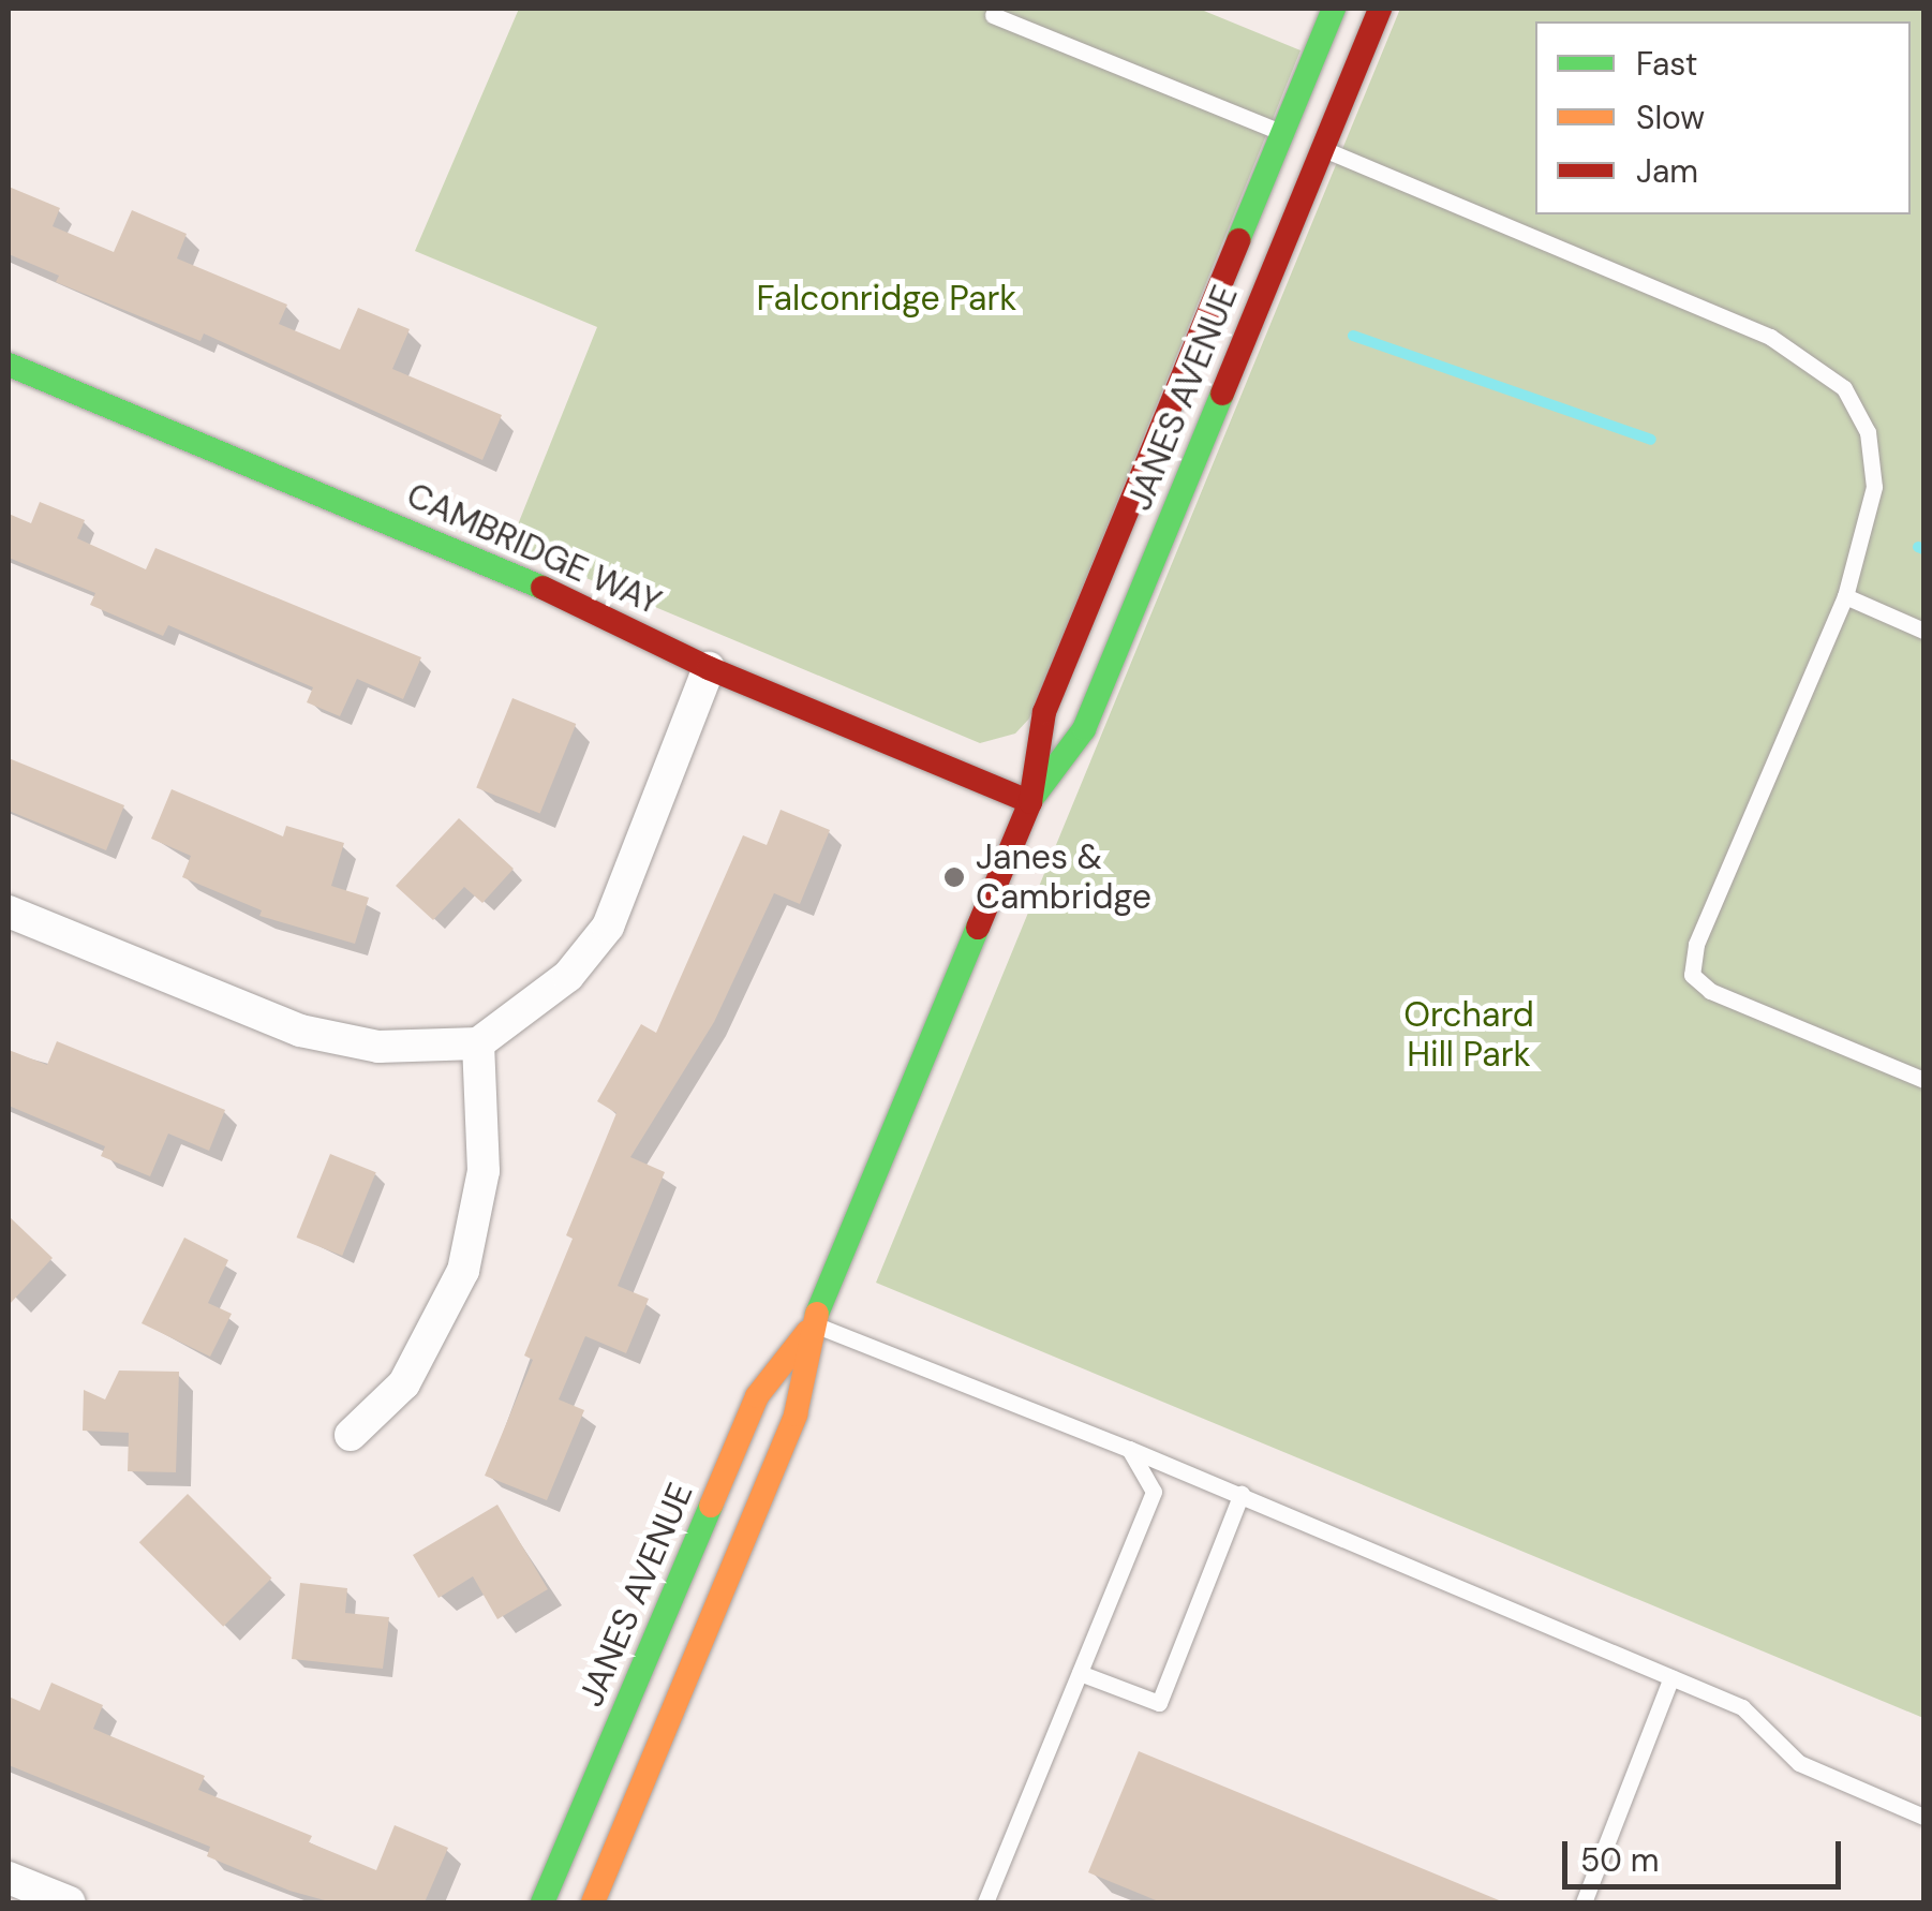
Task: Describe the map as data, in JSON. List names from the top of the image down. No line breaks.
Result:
{"streets":{"street":["JANES AVENUE","CAMBRIDGE WAY"]},"crossings":[["JANES AVENUE","CAMBRIDGE WAY"]],"parks":["Falconridge Park","Orchard Hill Park"],"places":["Janes & Cambridge"],"legend":["Fast","Slow","Jam"],"scale_bar":"50 m"}
